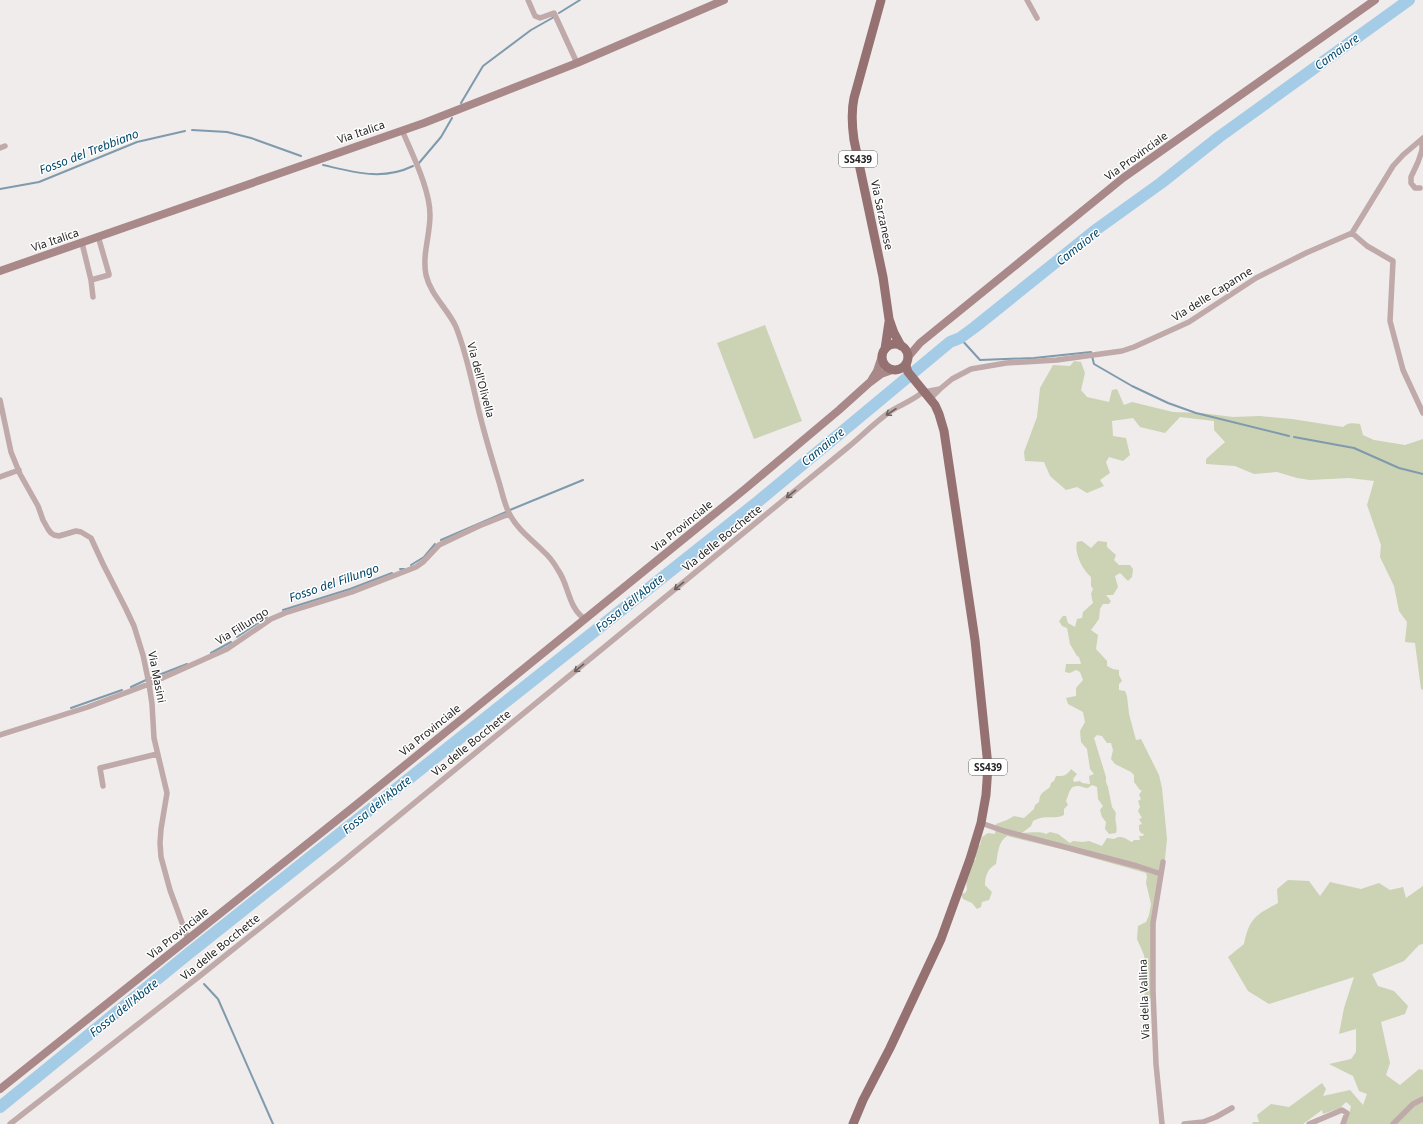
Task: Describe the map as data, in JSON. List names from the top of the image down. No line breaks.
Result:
{"streets":{"main road":["Via Italica","Via Provinciale","SS439","Via Sarzanese"],"street":["Via delle Capanne","Via dell'Olivella","Via delle Bocchette","Via Fillungo","Via Masini","Via della Vallina"]},"crossings":[["Via Italica","Via dell'Olivella"],["Via Provinciale","Via Sarzanese"],["Via Provinciale","Via dell'Olivella"],["Via Provinciale","Via Masini"],["SS439","Via delle Capanne"],["SS439","Via delle Bocchette"],["Via delle Capanne","Via delle Bocchette"],["Via dell'Olivella","Via Fillungo"],["Via Fillungo","Via Masini"]],"one_way":["Via delle Bocchette"],"water":["Camaiore","Fosso del Trebbiano","Fosso del Fillungo","Fossa dell'Abate"]}
